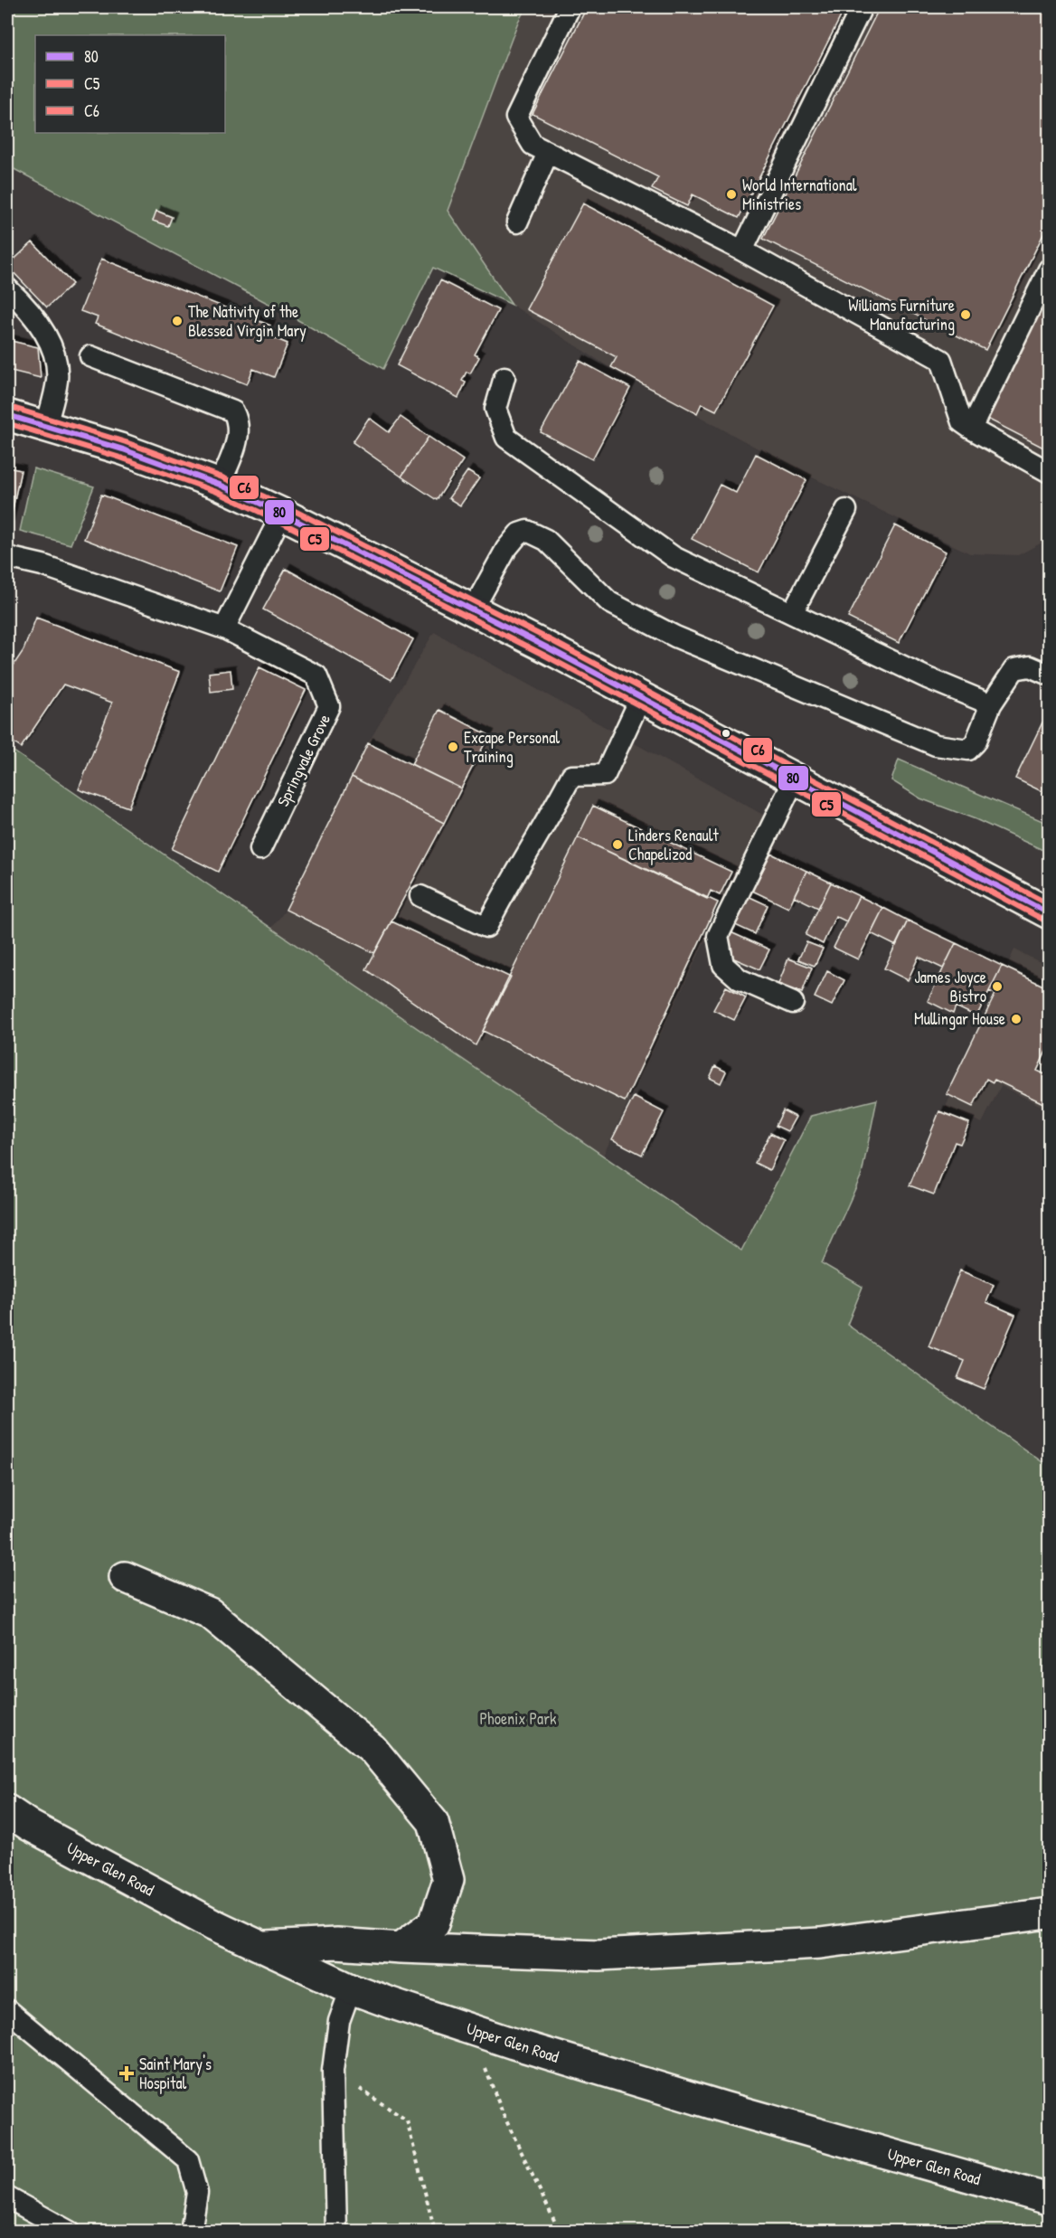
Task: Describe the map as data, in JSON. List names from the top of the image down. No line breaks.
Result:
{"streets":{"street":["Upper Glen Road"],"lane":["Springvale Grove"]},"parks":["Phoenix Park"],"places":{"other":["World International Ministries","Williams Furniture Manufacturing","The Nativity of the Blessed Virgin Mary","Excape Personal Training","Linders Renault Chapelizod","James Joyce Bistro","Mullingar House"],"health":["Saint Mary's Hospital"]},"lines":["transit line C6","transit line 80","transit line C5"],"legend":["80","C5","C6"]}
